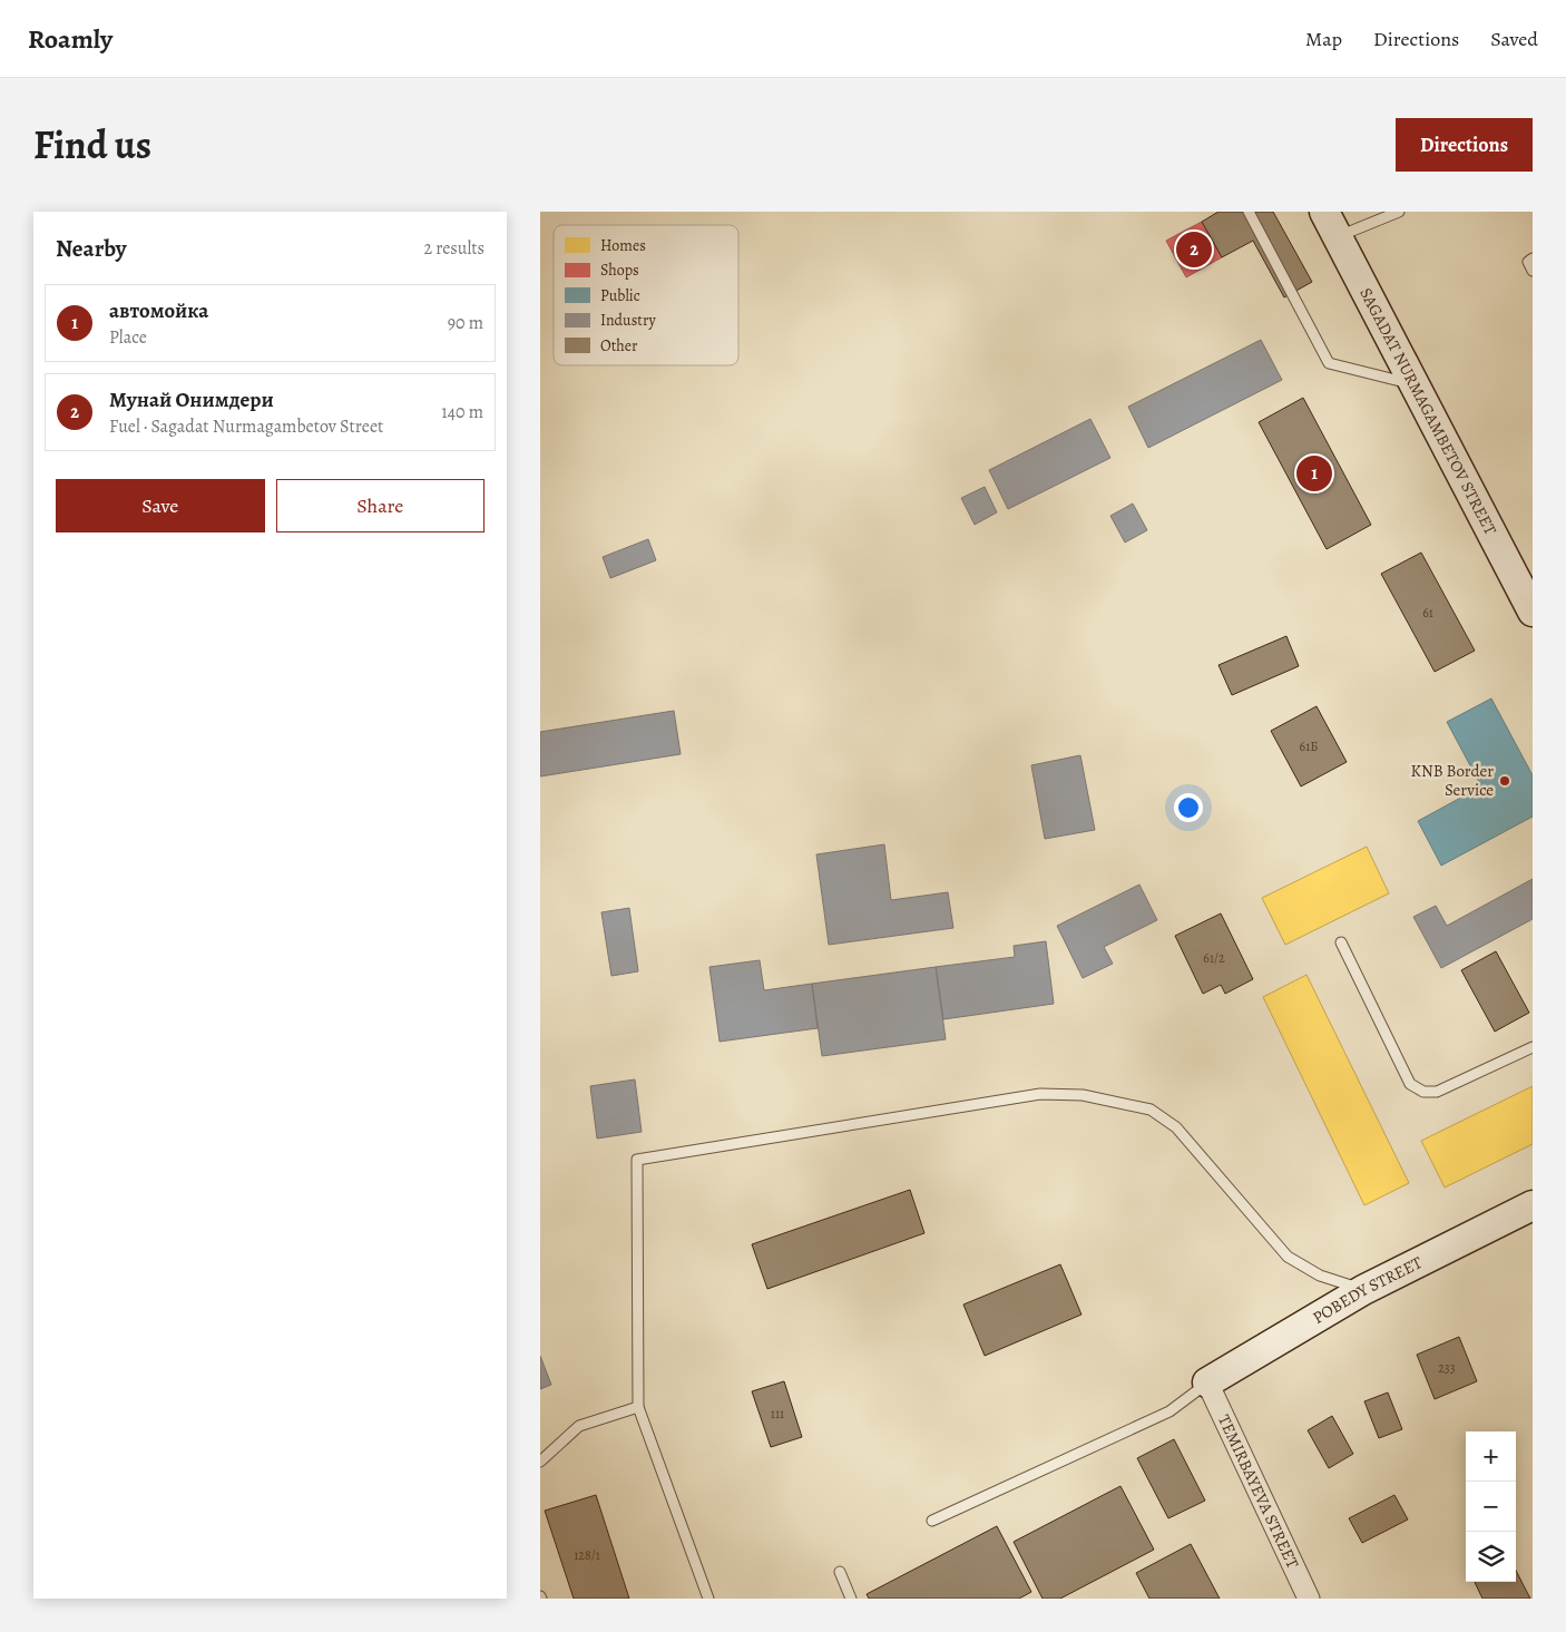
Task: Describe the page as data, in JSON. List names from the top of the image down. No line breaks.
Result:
{"streets":{"street":["SAGADAT NURMAGAMBETOV STREET","POBEDY STREET","TEMIRBAYEVA STREET"]},"crossings":[["POBEDY STREET","TEMIRBAYEVA STREET"]],"places":["KNB Border Service"],"house_numbers":["61","61Б","61/2","233","111","128/1"],"legend":["Homes","Shops","Public","Industry","Other"],"page":{"header":"Roamly","nav":["Map","Directions","Saved"],"title":"Find us","buttons":["Directions",["Save","Share"]],"heading":["Nearby","2 results"],"pins":["2","1"],"list":[{"mark":"1","name":"автомойка","note":"Place","value":"90 m"},{"mark":"2","name":"Мунай Онимдери","note":"Fuel · Sagadat Nurmagambetov Street","value":"140 m"}],"map_buttons":["+","−"]}}
